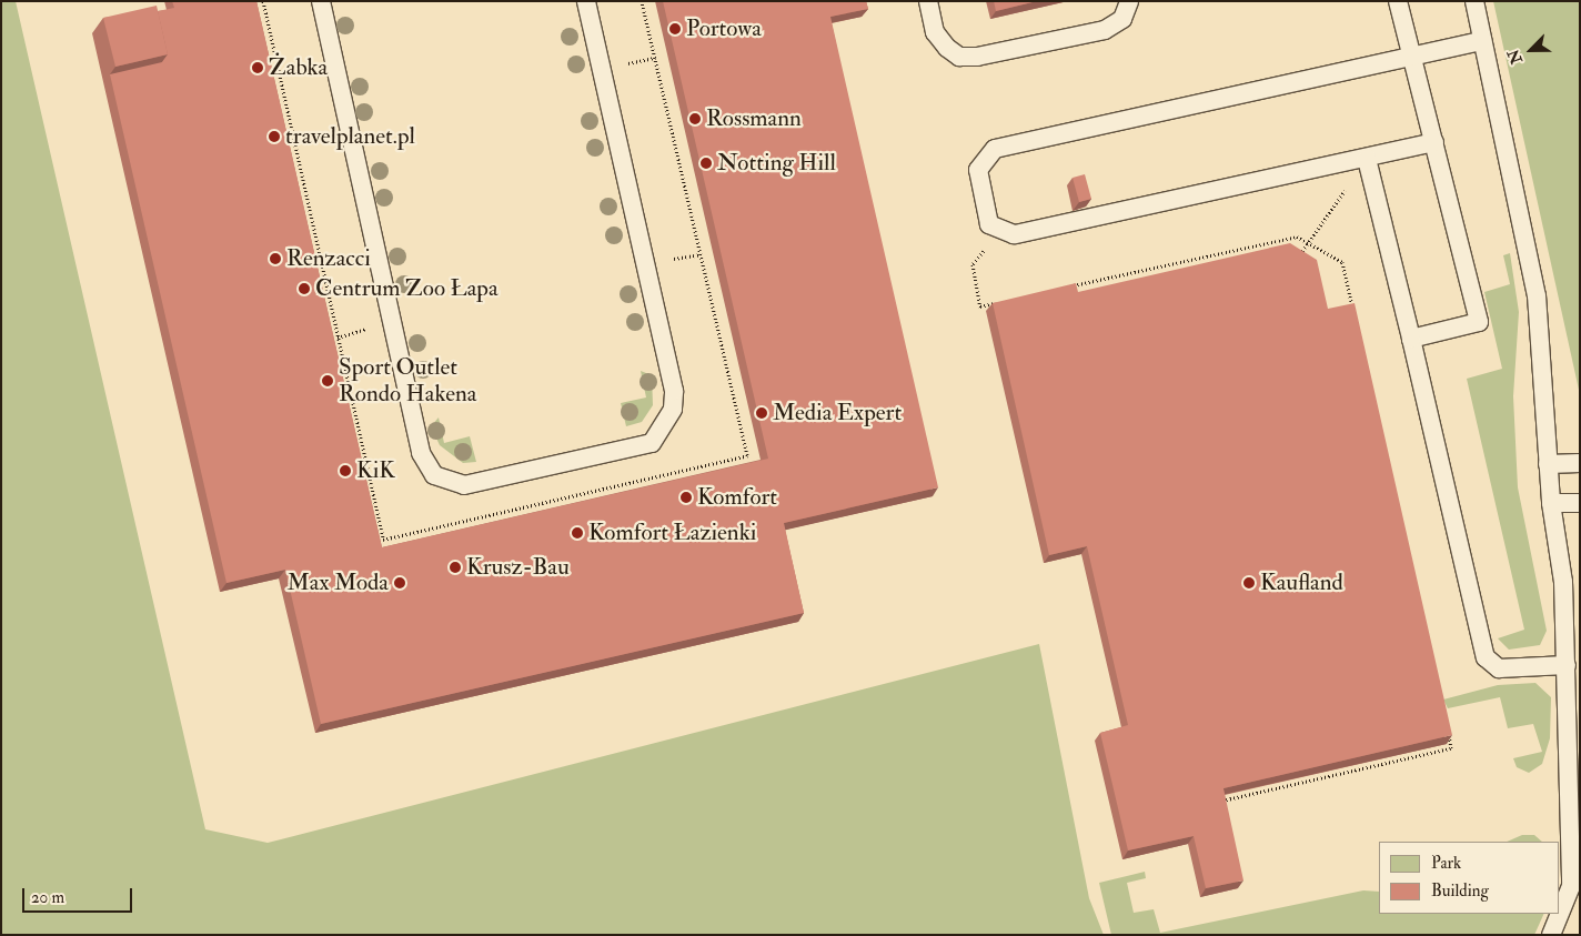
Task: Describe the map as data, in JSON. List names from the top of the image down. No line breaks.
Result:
{"places":["Portowa","Żabka","Rossmann","travelplanet.pl","Notting Hill","Renzacci","Centrum Zoo Łapa","Sport Outlet Rondo Hakena","Media Expert","KiK","Komfort","Komfort Łazienki","Krusz-Bau","Max Moda","Kaufland"],"legend":["Park","Building"],"scale_bar":"20 m","north":"bottom left"}
